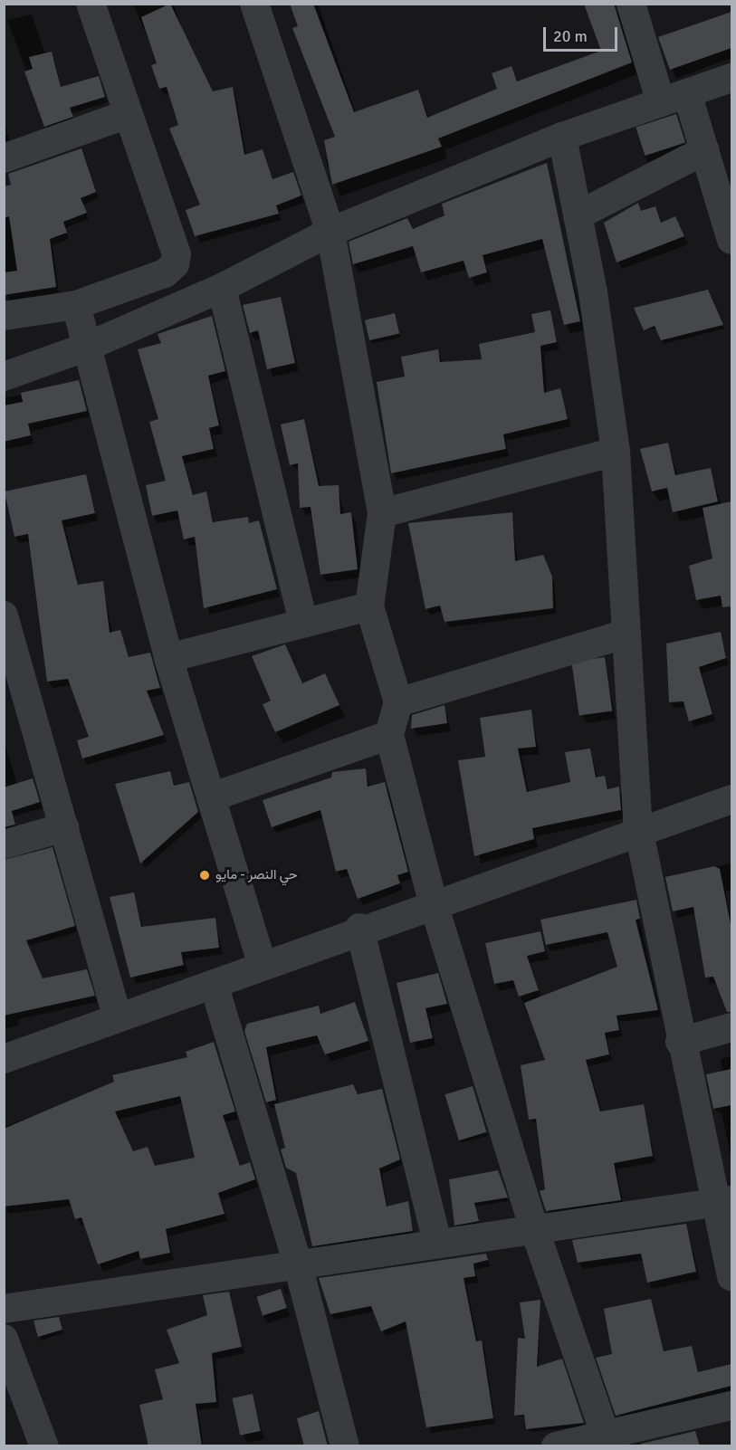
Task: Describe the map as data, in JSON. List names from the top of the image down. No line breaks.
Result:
{"places":["حي النصر - مايو"],"scale_bar":"20 m"}
